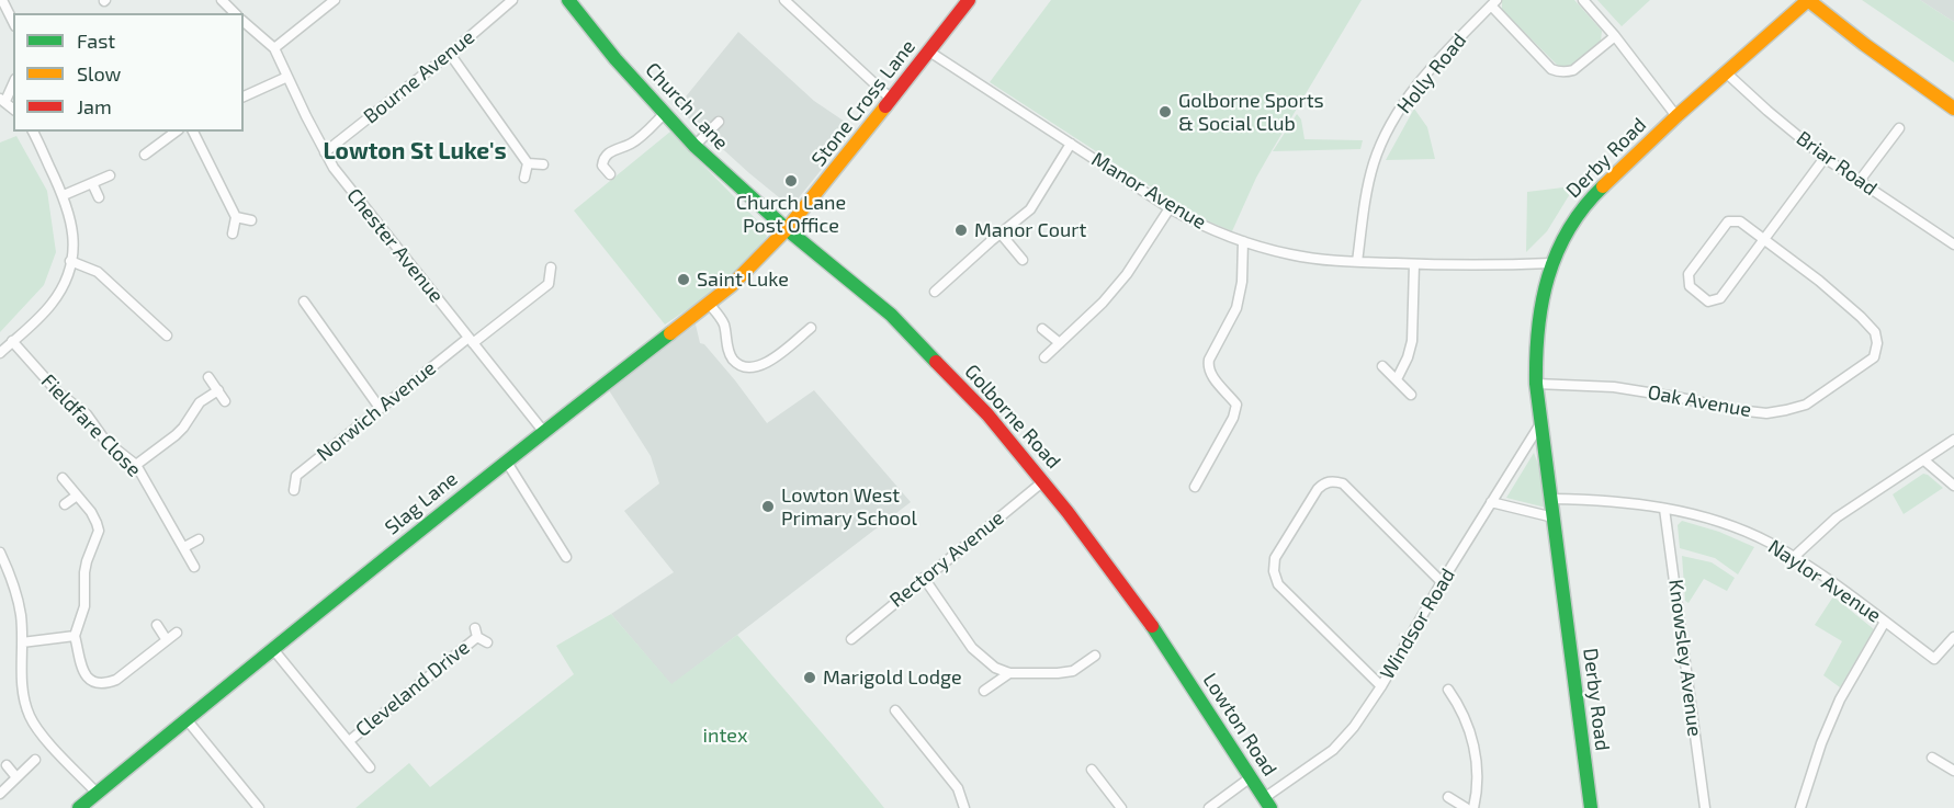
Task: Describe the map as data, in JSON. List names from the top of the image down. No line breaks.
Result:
{"streets":{"street":["Holly Road","Bourne Avenue","Stone Cross Lane","Church Lane","Derby Road","Briar Road","Manor Avenue","Chester Avenue","Oak Avenue","Norwich Avenue","Golborne Road","Fieldfare Close","Slag Lane","Rectory Avenue","Naylor Avenue","Windsor Road","Knowsley Avenue","Cleveland Drive","Lowton Road"]},"crossings":[["Holly Road","Manor Avenue"],["Bourne Avenue","Chester Avenue"],["Stone Cross Lane","Church Lane"],["Stone Cross Lane","Manor Avenue"],["Stone Cross Lane","Golborne Road"],["Stone Cross Lane","Slag Lane"],["Church Lane","Golborne Road"],["Church Lane","Slag Lane"],["Derby Road","Briar Road"],["Derby Road","Manor Avenue"],["Derby Road","Oak Avenue"],["Derby Road","Naylor Avenue"],["Derby Road","Windsor Road"],["Chester Avenue","Norwich Avenue"],["Chester Avenue","Slag Lane"],["Golborne Road","Slag Lane"],["Golborne Road","Rectory Avenue"],["Golborne Road","Lowton Road"],["Naylor Avenue","Knowsley Avenue"],["Windsor Road","Lowton Road"]],"districts":["Lowton St Luke's"],"parks":["intex"],"places":["Golborne Sports & Social Club","Church Lane Post Office","Manor Court","Saint Luke","Lowton West Primary School","Marigold Lodge"],"legend":["Fast","Slow","Jam"]}
